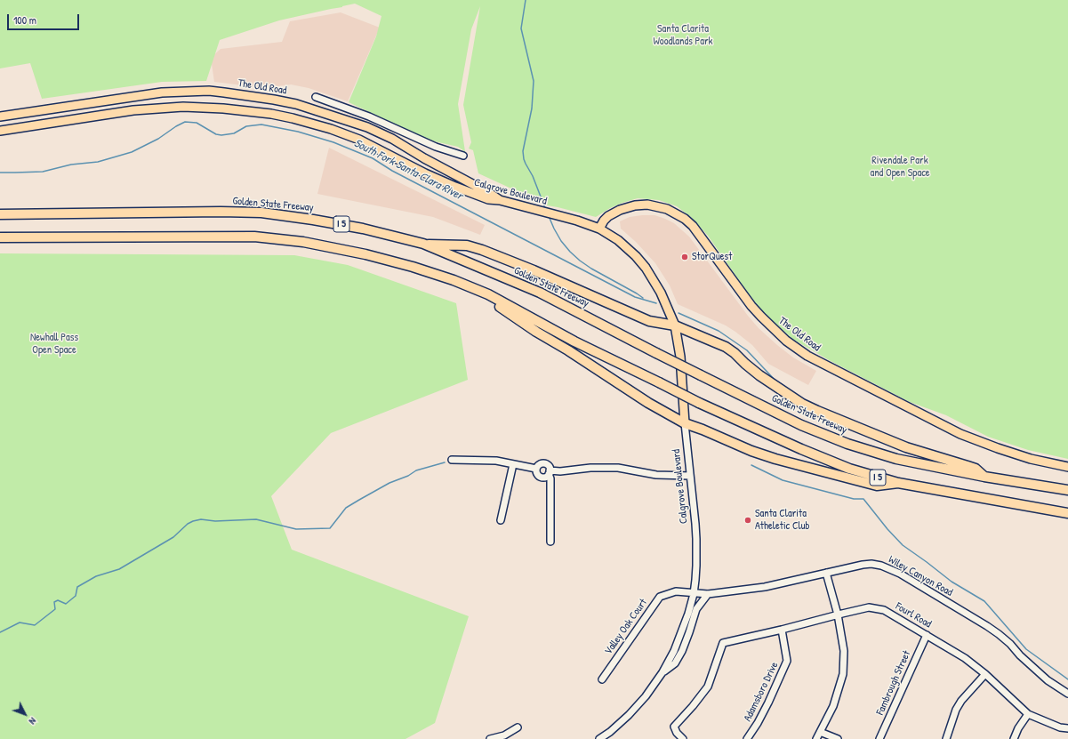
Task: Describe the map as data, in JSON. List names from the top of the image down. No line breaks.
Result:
{"streets":{"highway":["Golden State Freeway","I 5"],"main road":["The Old Road","Calgrove Boulevard"],"street":["Wiley Canyon Road","Fourl Road","Valley Oak Court","Fambrough Street","Adamsboro Drive"]},"crossings":[["The Old Road","Calgrove Boulevard"],["Calgrove Boulevard","Wiley Canyon Road"],["Calgrove Boulevard","Valley Oak Court"],["Wiley Canyon Road","Valley Oak Court"],["Fourl Road","Fambrough Street"],["Fourl Road","Adamsboro Drive"]],"water":["South Fork Santa Clara River"],"parks":["Santa Clarita Woodlands Park","Rivendale Park and Open Space","Newhall Pass Open Space"],"places":["StorQuest","Santa Clarita Atheletic Club"],"scale_bar":"100 m","north":"bottom right"}
